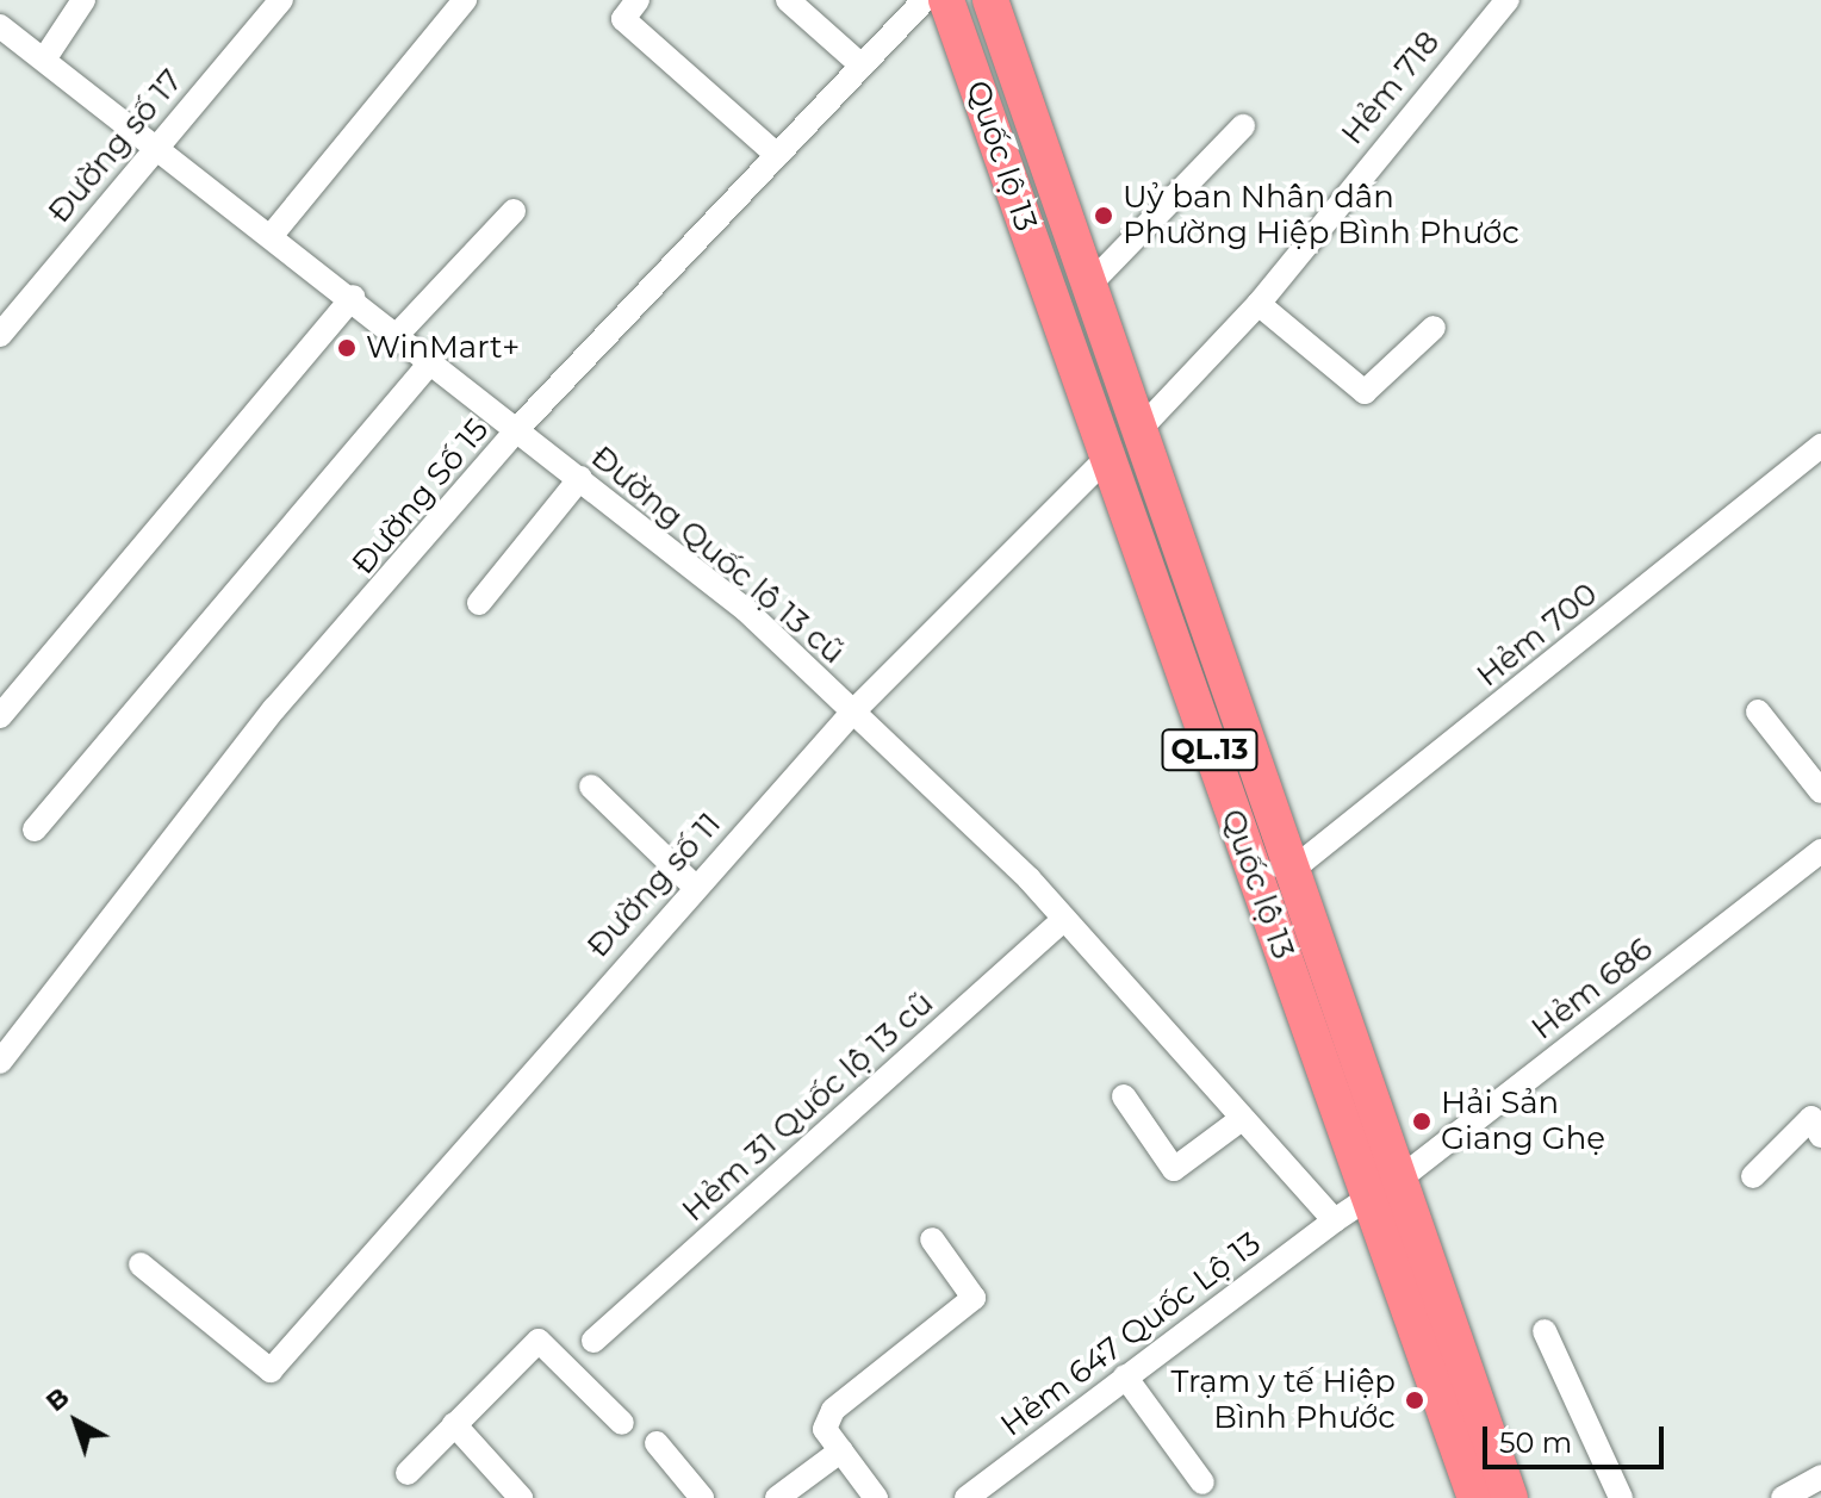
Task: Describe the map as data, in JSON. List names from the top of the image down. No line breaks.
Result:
{"streets":{"highway":["Quốc lộ 13","QL.13"],"street":["Hẻm 718","Đường số 17","Đường Số 15","Đường Quốc lộ 13 cũ","Hẻm 700","Đường số 11","Hẻm 686","Hẻm 31 Quốc lộ 13 cũ","Hẻm 647 Quốc Lộ 13"]},"crossings":[["Hẻm 718","Quốc lộ 13"],["Đường số 17","Đường Quốc lộ 13 cũ"],["Quốc lộ 13","Hẻm 700"],["Quốc lộ 13","Đường số 11"],["Quốc lộ 13","Hẻm 686"],["Đường Số 15","Đường Quốc lộ 13 cũ"],["Đường Quốc lộ 13 cũ","Đường số 11"],["Đường Quốc lộ 13 cũ","Hẻm 31 Quốc lộ 13 cũ"],["Đường Quốc lộ 13 cũ","Hẻm 647 Quốc Lộ 13"]],"places":["Uỷ ban Nhân dân Phường Hiệp Bình Phước","WinMart+","Hải Sản Giang Ghẹ","Trạm y tế Hiệp Bình Phước"],"scale_bar":"50 m","north":"top left"}
